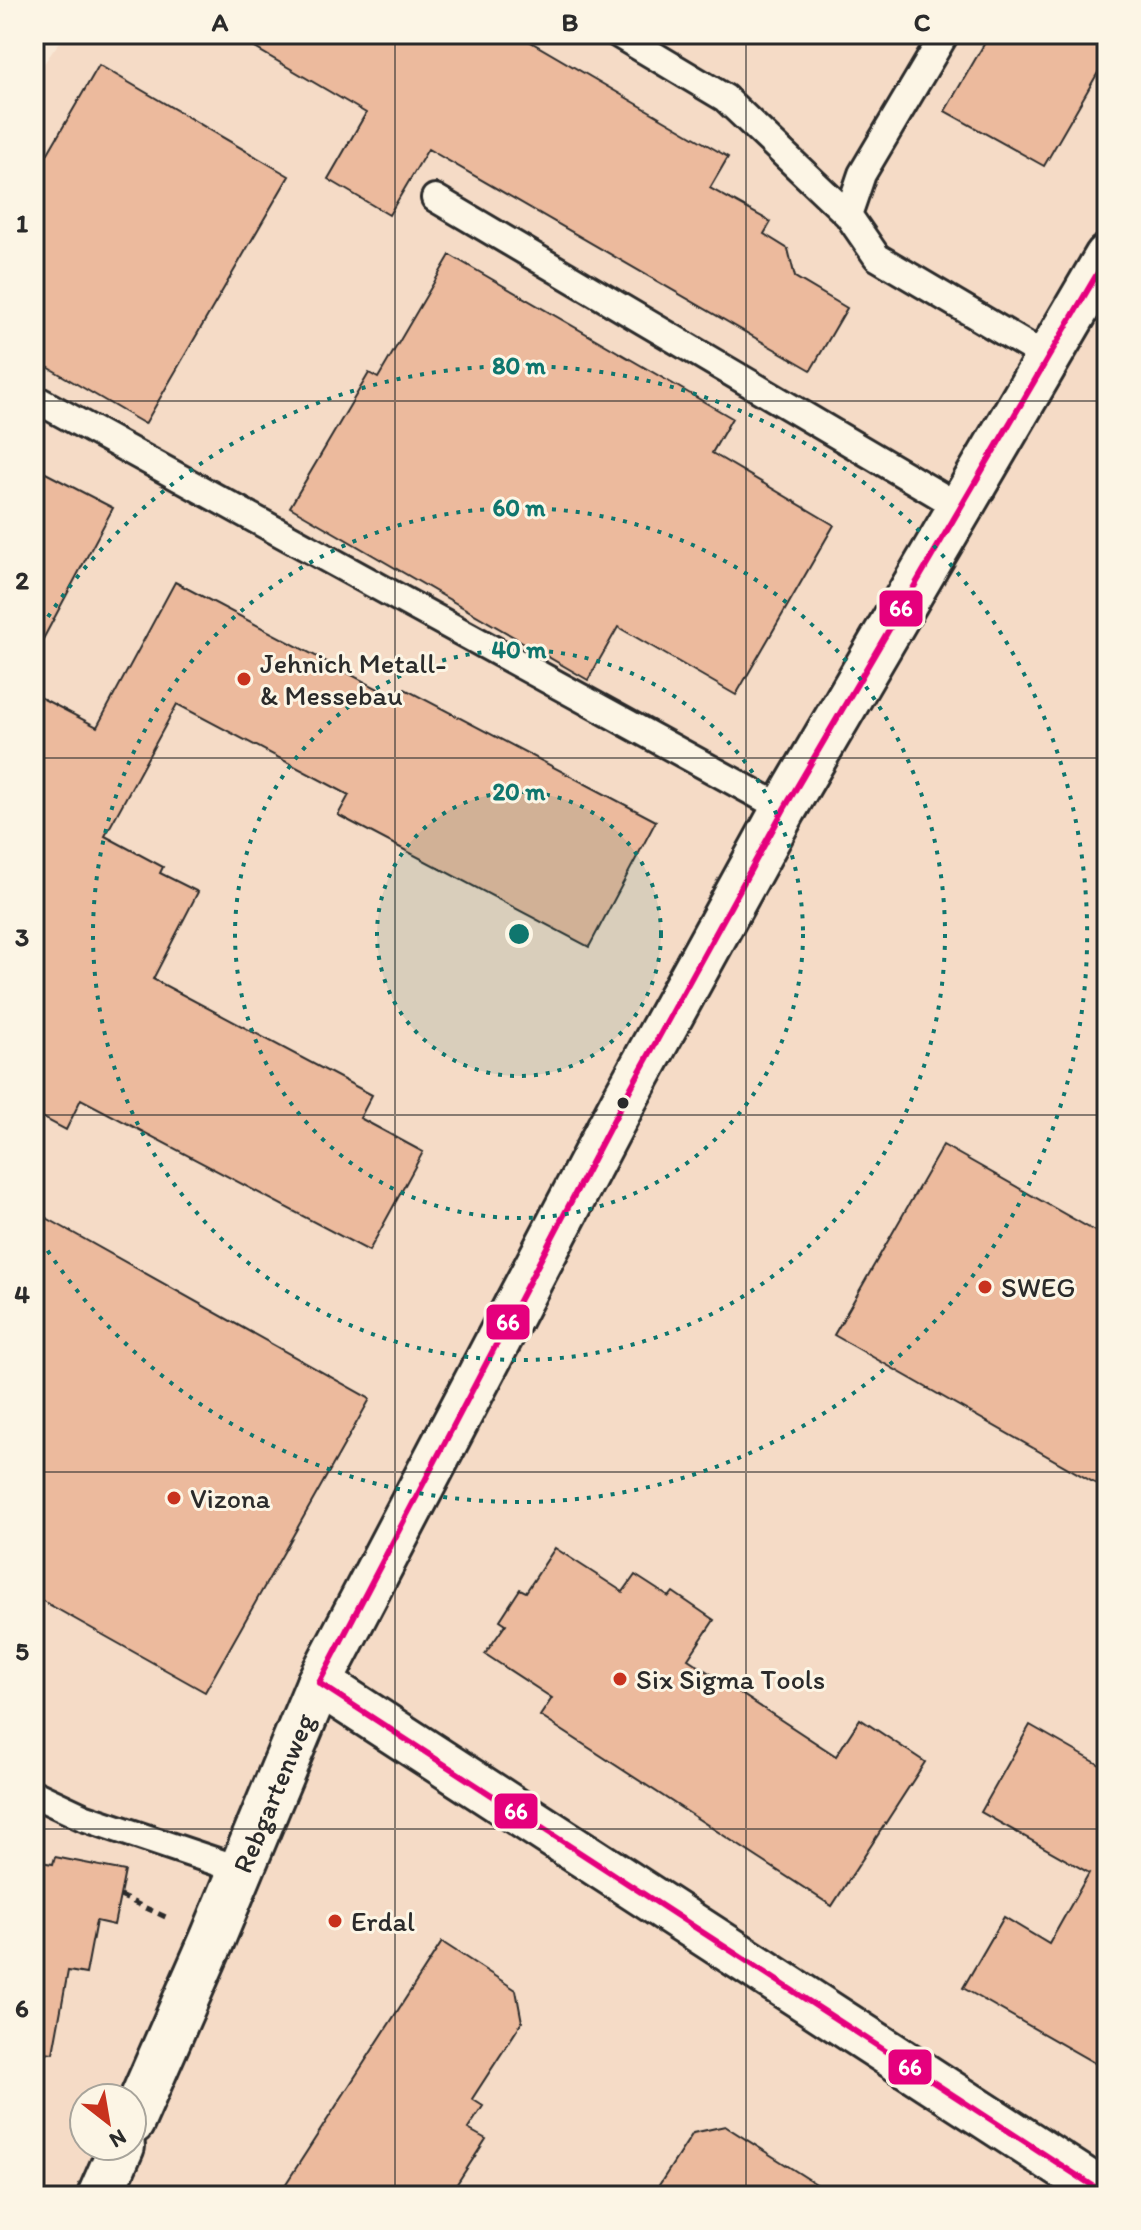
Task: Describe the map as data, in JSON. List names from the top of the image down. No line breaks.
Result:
{"streets":{"street":["Rebgartenweg"]},"places":["Jehnich Metall- & Messebau","SWEG","Vizona","Six Sigma Tools","Erdal"],"lines":["transit line 66"],"north":"bottom right","grid":{"columns":["A","B","C"],"rows":["1","2","3","4","5","6"]},"rings":["80 m","60 m","40 m","20 m"]}
